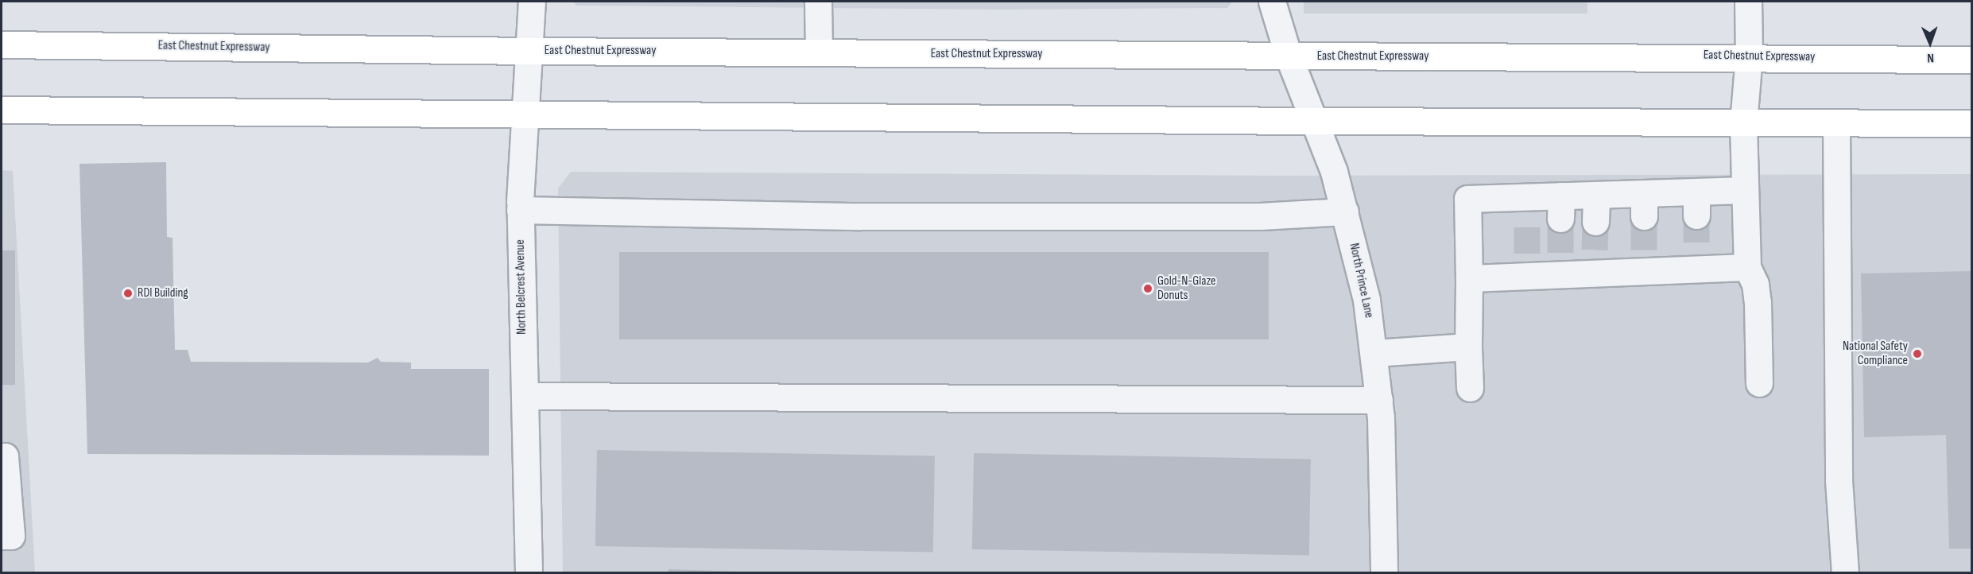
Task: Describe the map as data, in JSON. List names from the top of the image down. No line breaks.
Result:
{"streets":{"main road":["East Chestnut Expressway"],"street":["North Prince Lane","North Belcrest Avenue"]},"crossings":[["East Chestnut Expressway","North Prince Lane"],["East Chestnut Expressway","North Belcrest Avenue"]],"places":["Gold-N-Glaze Donuts","RDI Building","National Safety Compliance"],"north":"bottom"}
